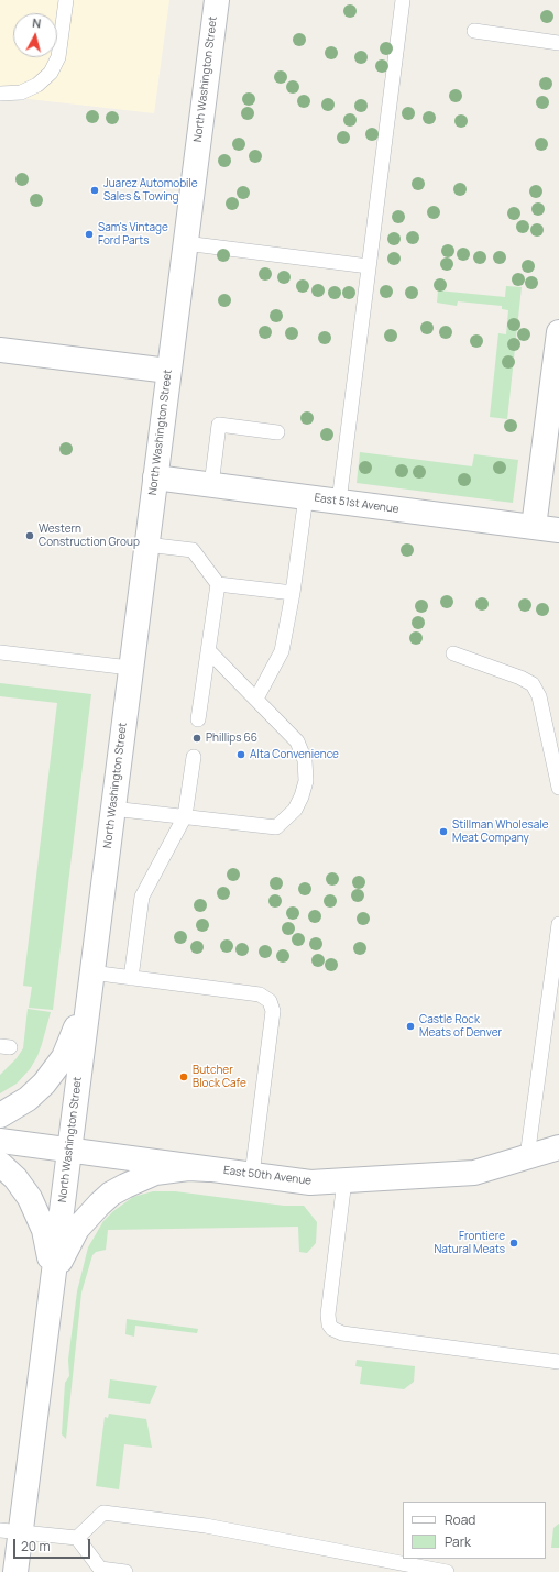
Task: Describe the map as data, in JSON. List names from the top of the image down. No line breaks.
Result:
{"streets":{"main road":["North Washington Street","East 51st Avenue","East 50th Avenue"]},"crossings":[["North Washington Street","East 51st Avenue"],["North Washington Street","East 50th Avenue"]],"places":["Juarez Automobile Sales & Towing","Sam's Vintage Ford Parts","Western Construction Group","Phillips 66","Alta Convenience","Stillman Wholesale Meat Company","Castle Rock Meats of Denver","Butcher Block Cafe","Frontiere Natural Meats"],"legend":["Road","Park"],"scale_bar":"20 m","north":"top"}
